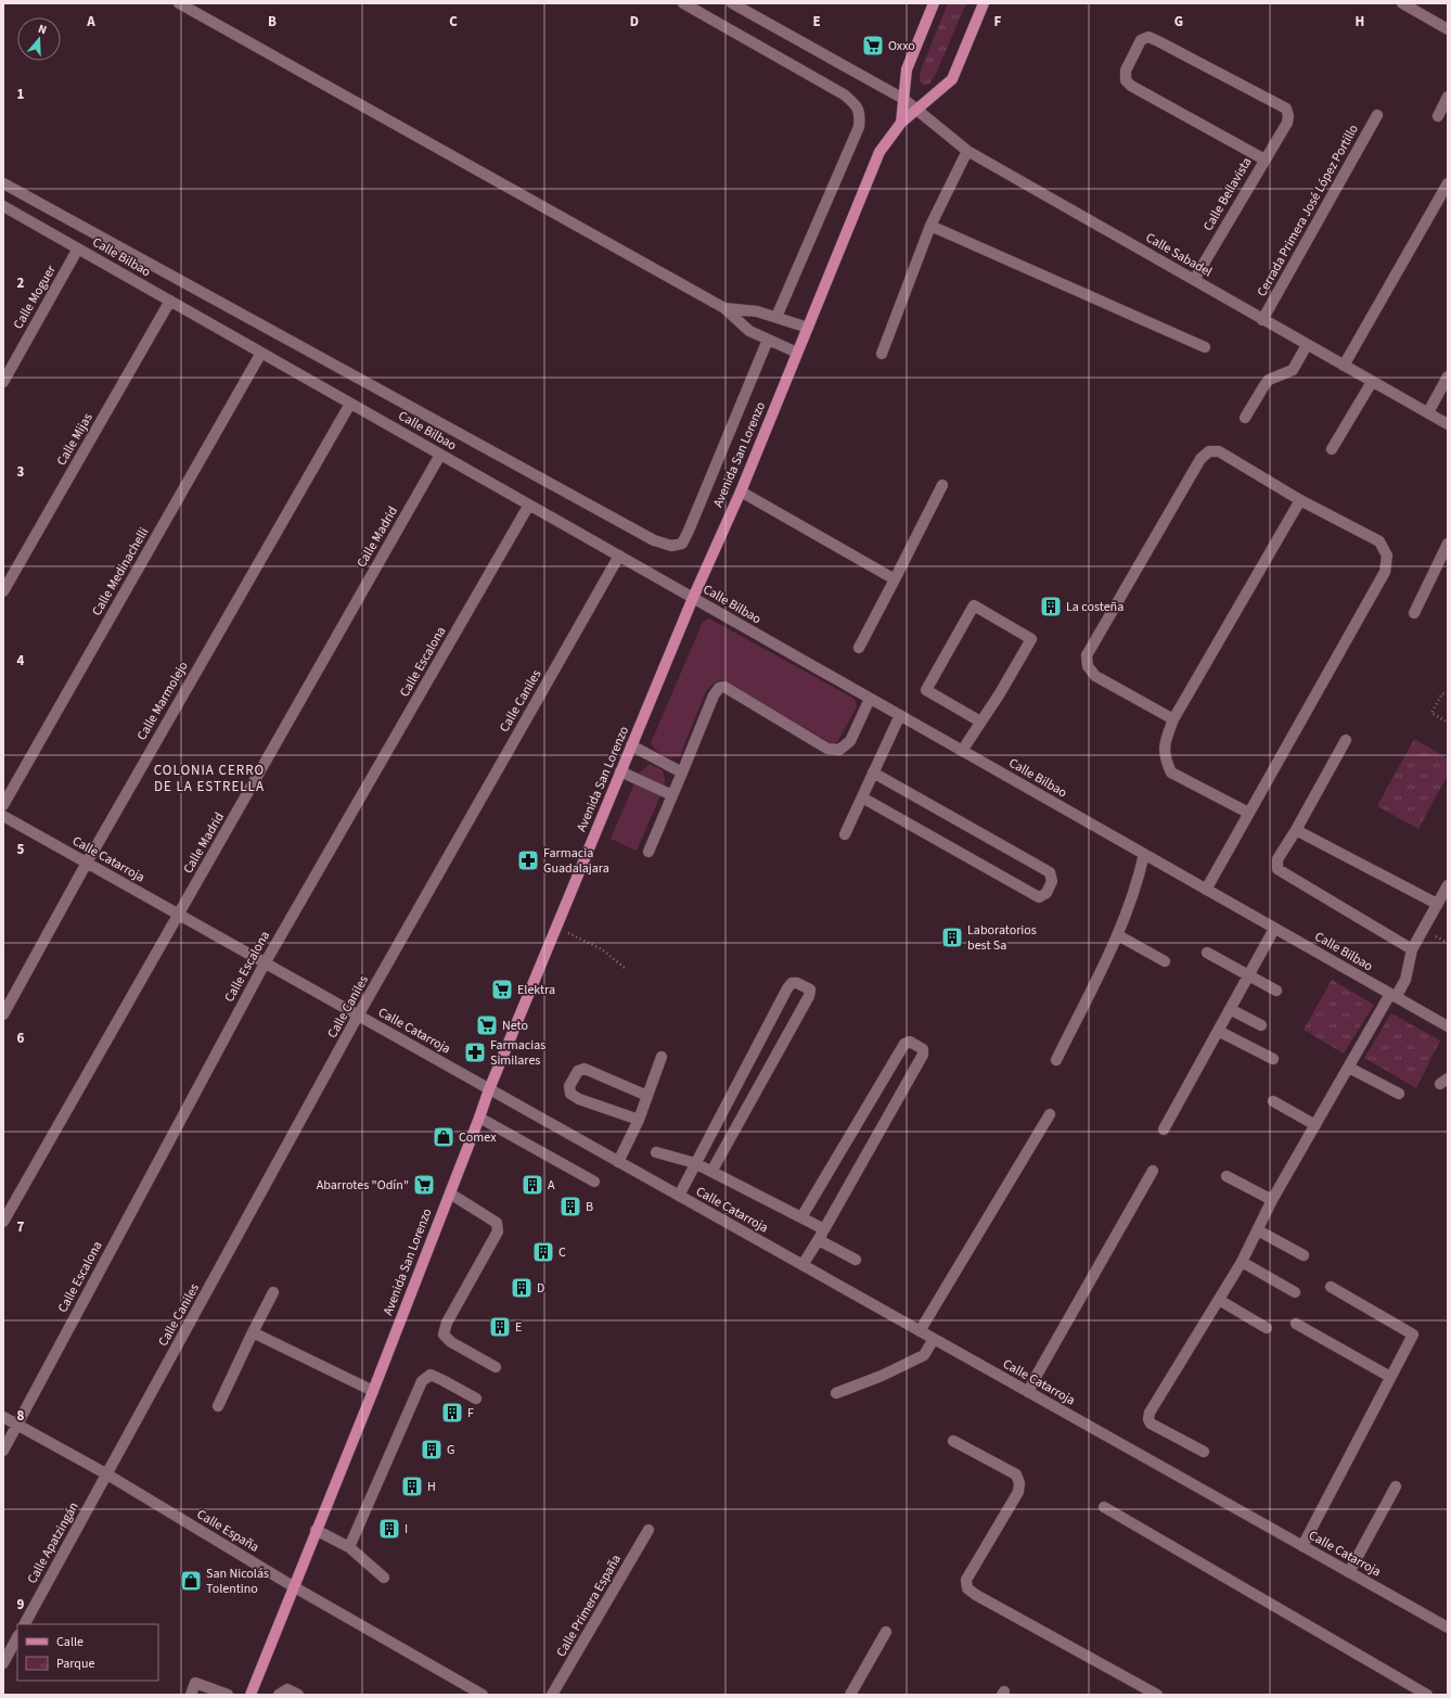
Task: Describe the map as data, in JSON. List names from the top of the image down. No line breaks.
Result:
{"streets":{"main road":["Avenida San Lorenzo"],"street":["Calle Bellavista","Cerrada Primera José López Portillo","Calle Sabadel","Calle Bilbao","Calle Moguer","Calle Mijas","Calle Madrid","Calle Medinachelli","Calle Escalona","Calle Marmolejo","Calle Caniles","Calle Catarroja","Calle España","Calle Apatzingán","Calle Primera España"]},"crossings":[["Calle Bellavista","Calle Sabadel"],["Cerrada Primera José López Portillo","Calle Sabadel"],["Calle Sabadel","Avenida San Lorenzo"],["Calle Bilbao","Calle Moguer"],["Calle Bilbao","Calle Mijas"],["Calle Bilbao","Avenida San Lorenzo"],["Calle Bilbao","Calle Madrid"],["Calle Bilbao","Calle Medinachelli"],["Calle Bilbao","Calle Escalona"],["Calle Bilbao","Calle Marmolejo"],["Calle Bilbao","Calle Caniles"],["Avenida San Lorenzo","Calle Catarroja"],["Avenida San Lorenzo","Calle España"],["Calle Madrid","Calle Catarroja"],["Calle Escalona","Calle Catarroja"],["Calle Escalona","Calle España"],["Calle Marmolejo","Calle Catarroja"],["Calle Caniles","Calle Catarroja"],["Calle Caniles","Calle España"],["Calle Caniles","Calle Apatzingán"],["Calle España","Calle Apatzingán"]],"districts":["COLONIA CERRO DE LA ESTRELLA"],"places":{"supermarket":["Oxxo","Elektra","Neto","Abarrotes \"Odín\""],"building":["La costeña","Laboratorios best Sa","A","B","C","D","E","F","G","H","I"],"pharmacy":["Farmacia Guadalajara","Farmacias Similares"],"shop":["Comex","San Nicolás Tolentino"]},"legend":["Calle","Parque"],"north":"top","grid":{"columns":["A","B","C","D","E","F","G","H"],"rows":["1","2","3","4","5","6","7","8","9"]}}
